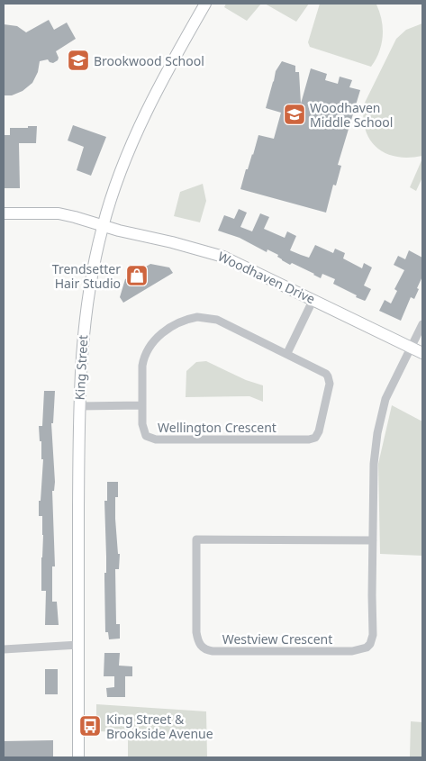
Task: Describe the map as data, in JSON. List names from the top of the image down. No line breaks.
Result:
{"streets":{"street":["Woodhaven Drive","King Street","Wellington Crescent","Westview Crescent"]},"crossings":[["Woodhaven Drive","King Street"],["Woodhaven Drive","Westview Crescent"]],"places":{"school or university":["Brookwood School","Woodhaven Middle School"],"shop":["Trendsetter Hair Studio"],"bus stop":["King Street & Brookside Avenue"]}}
